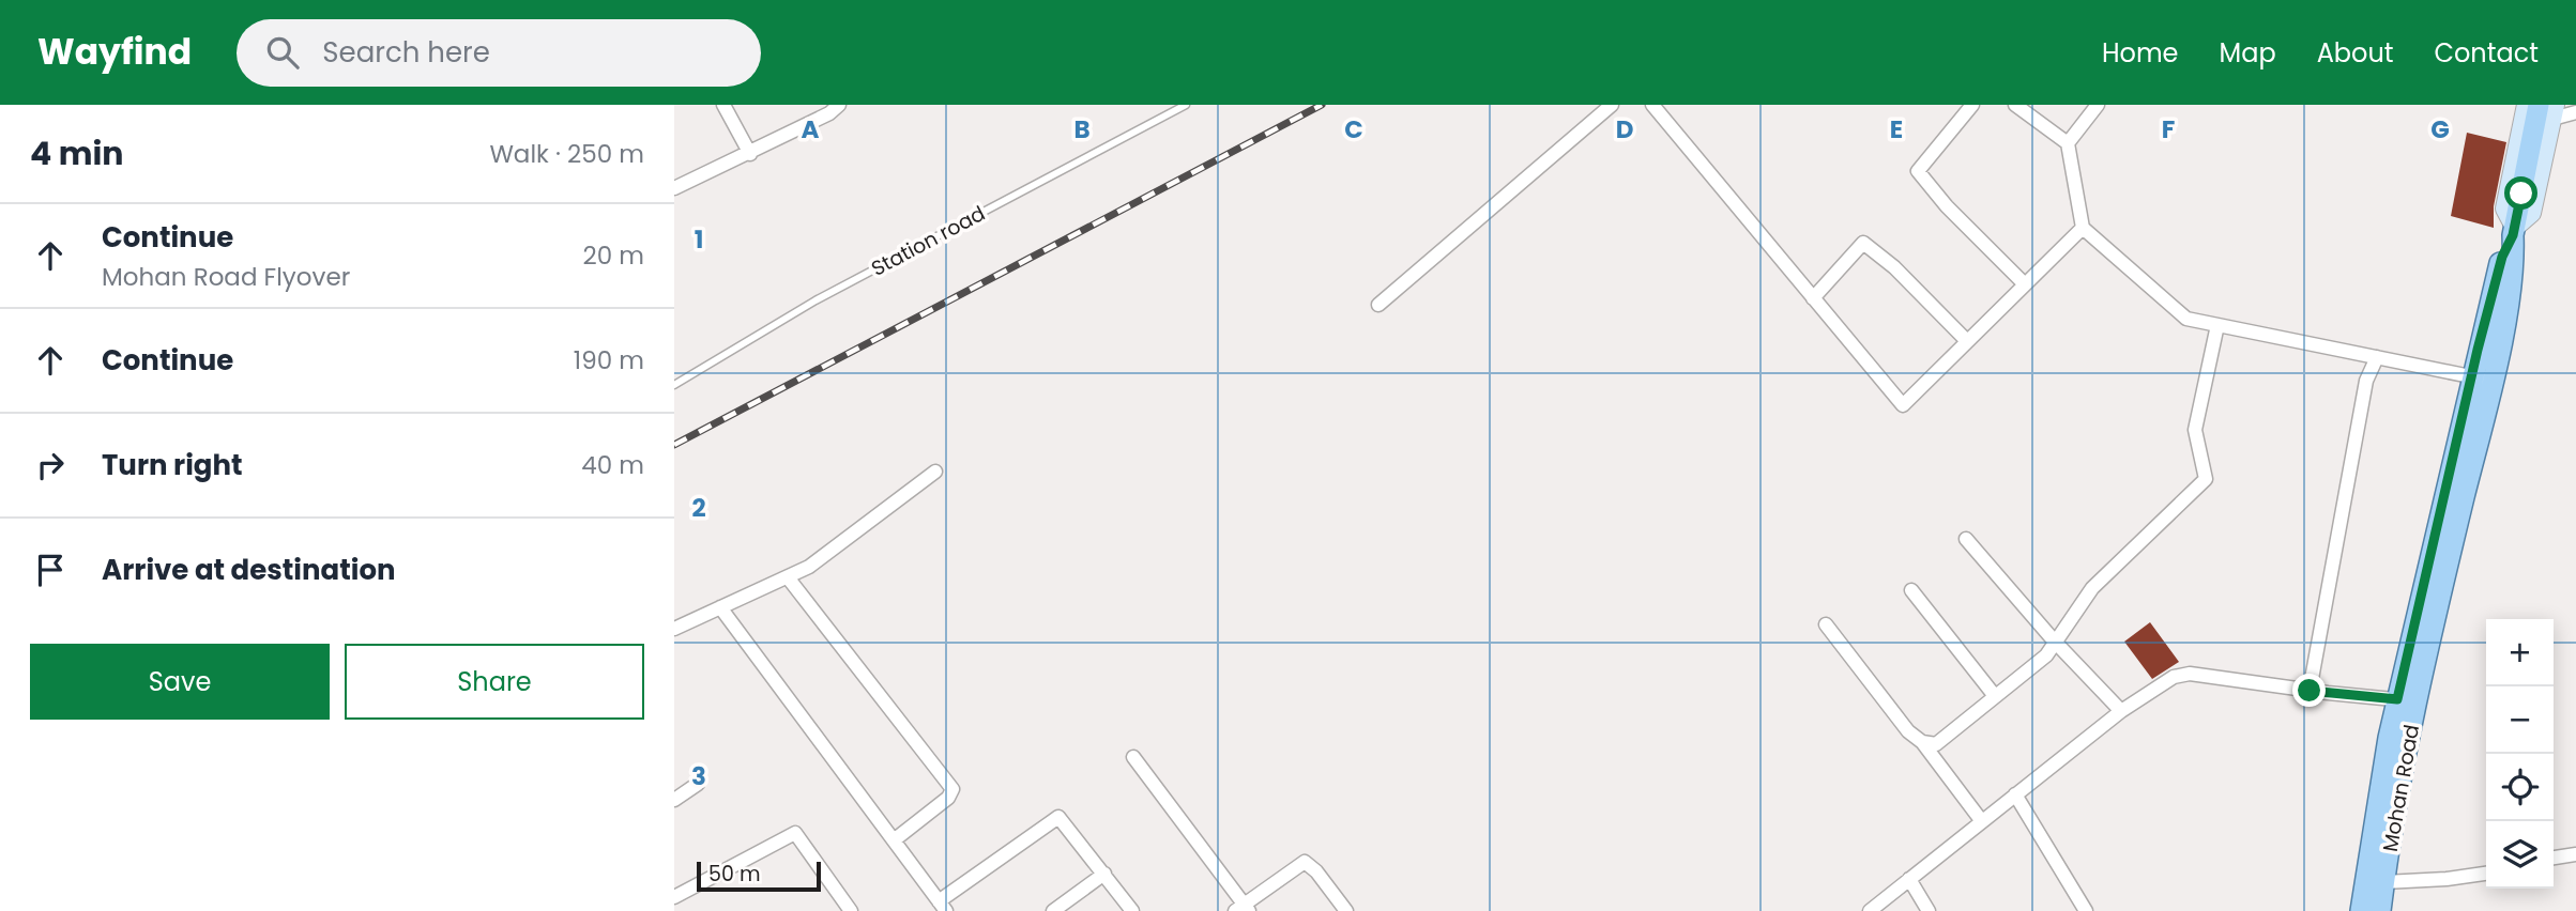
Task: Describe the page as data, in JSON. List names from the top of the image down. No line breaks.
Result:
{"streets":{"main road":["Mohan Road"],"lane":["Station road"]},"scale_bar":"50 m","page":{"header":"Wayfind","search":"Search here","nav":["Home","Map","About","Contact"],"heading":["4 min","Walk · 250 m"],"list":[["Continue","Mohan Road Flyover","20 m"],["Continue","190 m"],["Turn right","40 m"],"Arrive at destination"],"map_buttons":["+","−"],"buttons":["Save","Share"],"scale":"50 m"},"grid":{"columns":["A","B","C","D","E","F","G"],"rows":["1","2","3"]}}
